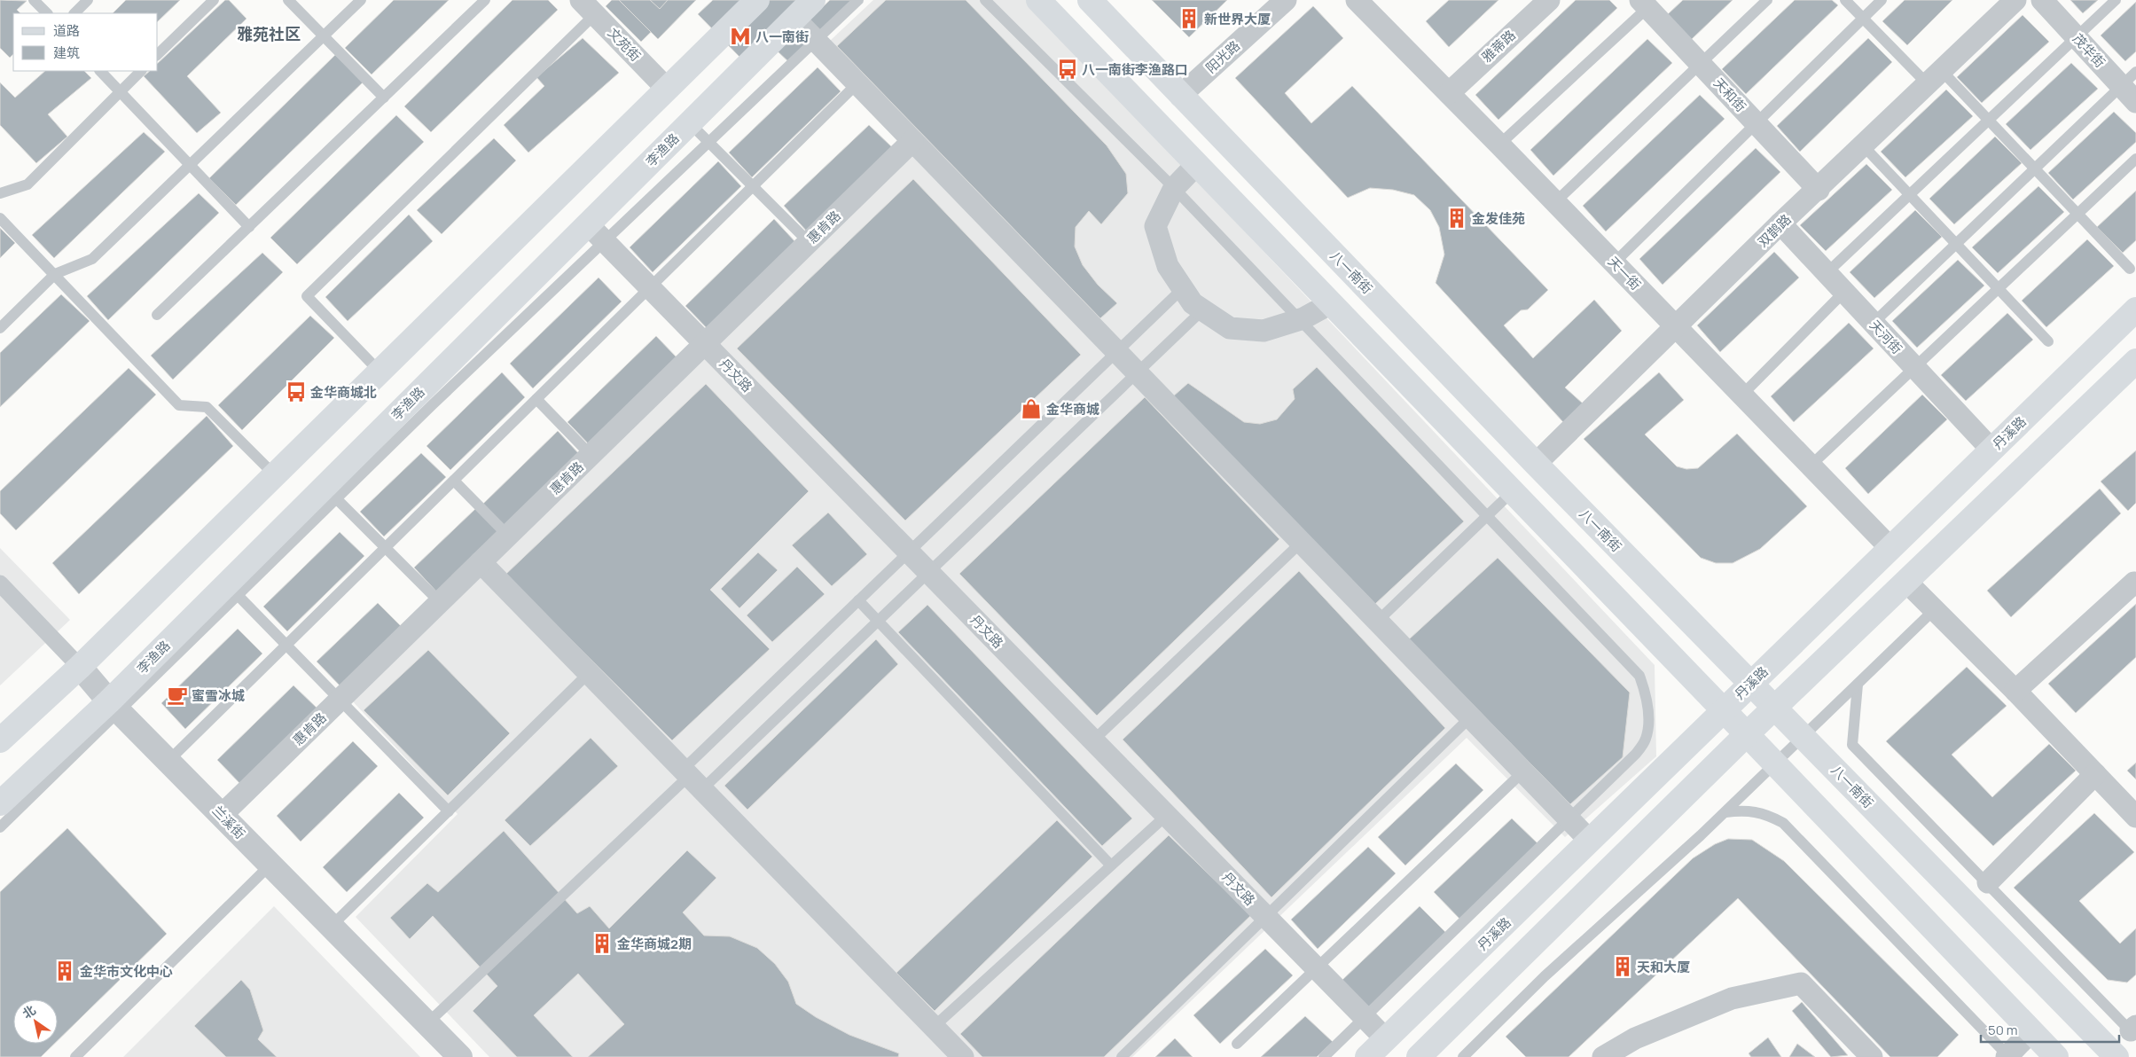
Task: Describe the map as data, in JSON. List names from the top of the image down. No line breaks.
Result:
{"streets":{"main road":["李渔路","八一南街","丹溪路"],"street":["文苑街","雅蒂路","茂华街","阳光路","天和街","惠肯路","双鹊路","天一街","天河街","丹文路","兰溪街"]},"crossings":[["雅蒂路","天一街"],["阳光路","八一南街"],["天和街","双鹊路"],["李渔路","丹文路"],["李渔路","兰溪街"],["惠肯路","丹文路"],["惠肯路","兰溪街"],["双鹊路","八一南街"],["双鹊路","天一街"],["双鹊路","天河街"],["八一南街","丹溪路"],["天一街","丹溪路"],["天河街","丹溪路"],["丹文路","丹溪路"]],"districts":["雅苑社区"],"places":{"building":["新世界大厦","金发佳苑","金华商城2期","天和大厦","金华市文化中心"],"metro station":["八一南街"],"bus stop":["八一南街李渔路口","金华商城北"],"shop":["金华商城"],"cafe":["蜜雪冰城"]},"legend":["道路","建筑"],"scale_bar":"50 m","north":"top left"}
